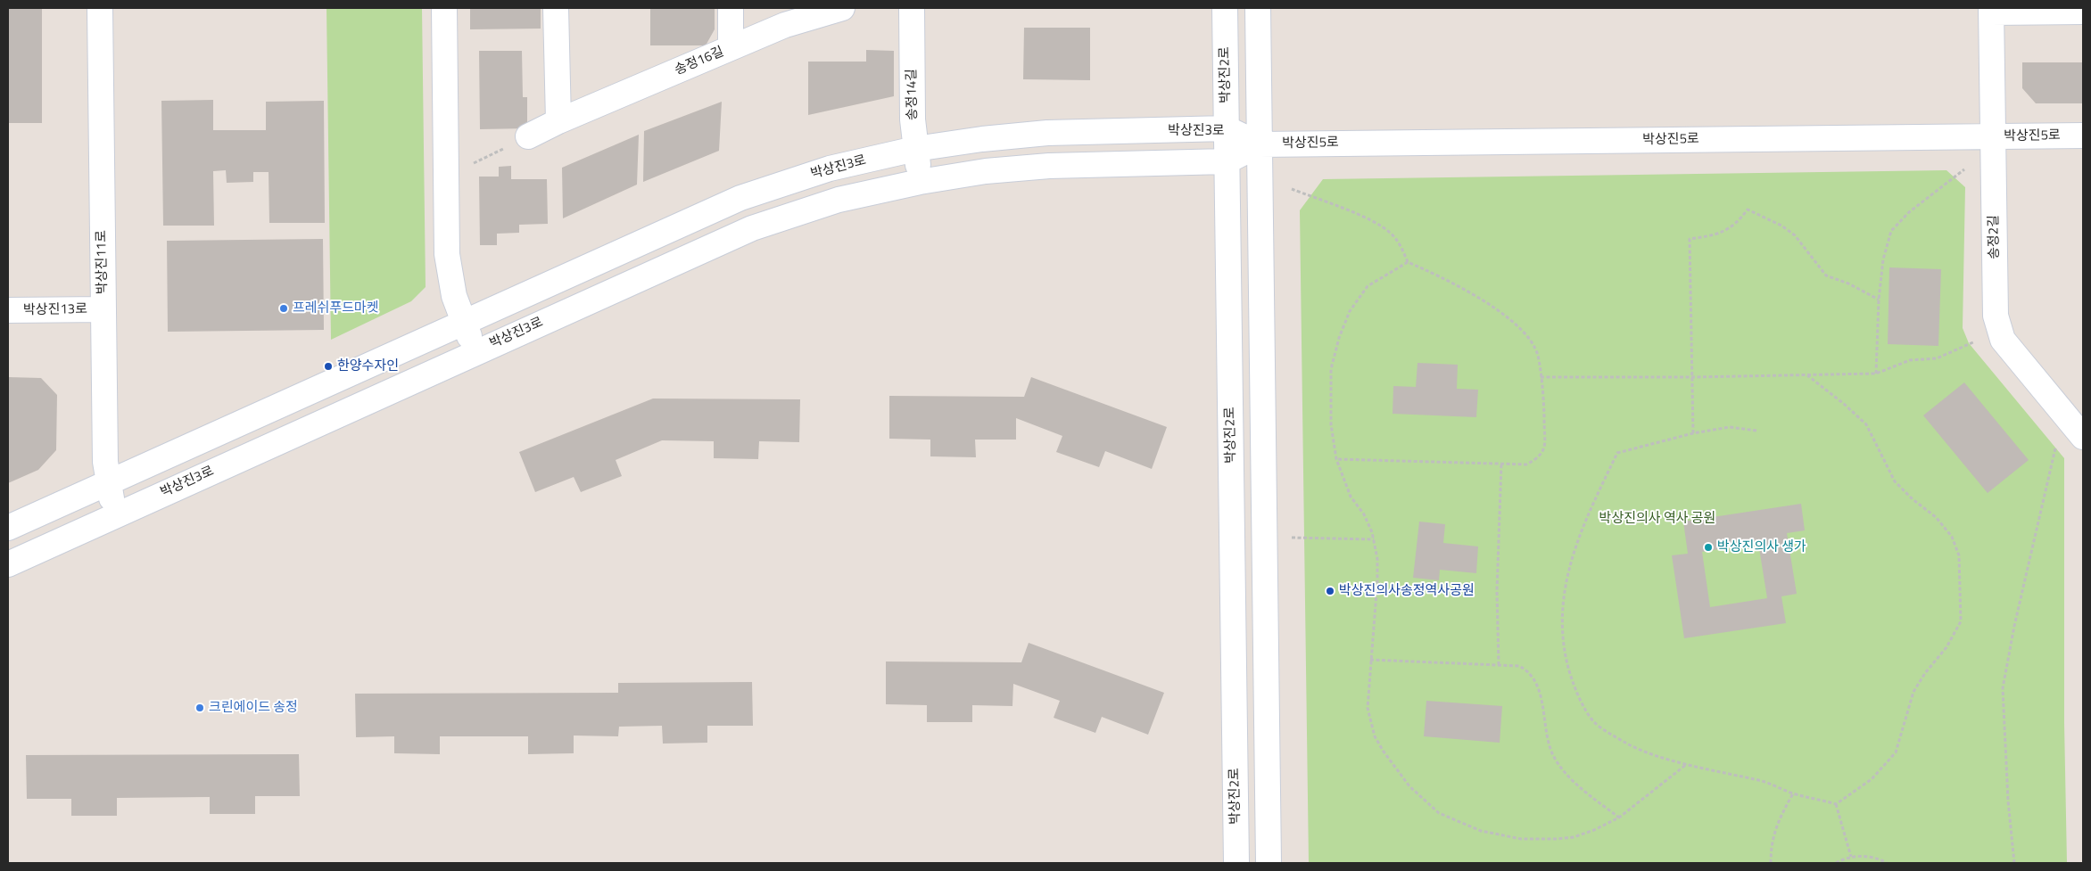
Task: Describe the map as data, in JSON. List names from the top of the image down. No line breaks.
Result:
{"streets":{"street":["송정16길","박상진2로","송정14길","박상진3로","박상진5로","송정2길","박상진11로","박상진13로"]},"crossings":[["박상진2로","박상진3로"],["송정14길","박상진3로"],["박상진3로","박상진5로"],["박상진3로","박상진11로"],["박상진5로","송정2길"],["박상진11로","박상진13로"]],"parks":["박상진의사 역사 공원"],"places":["프레쉬푸드마켓","한양수자인","박상진의사 생가","박상진의사송정역사공원","크린에이드 송정"]}
